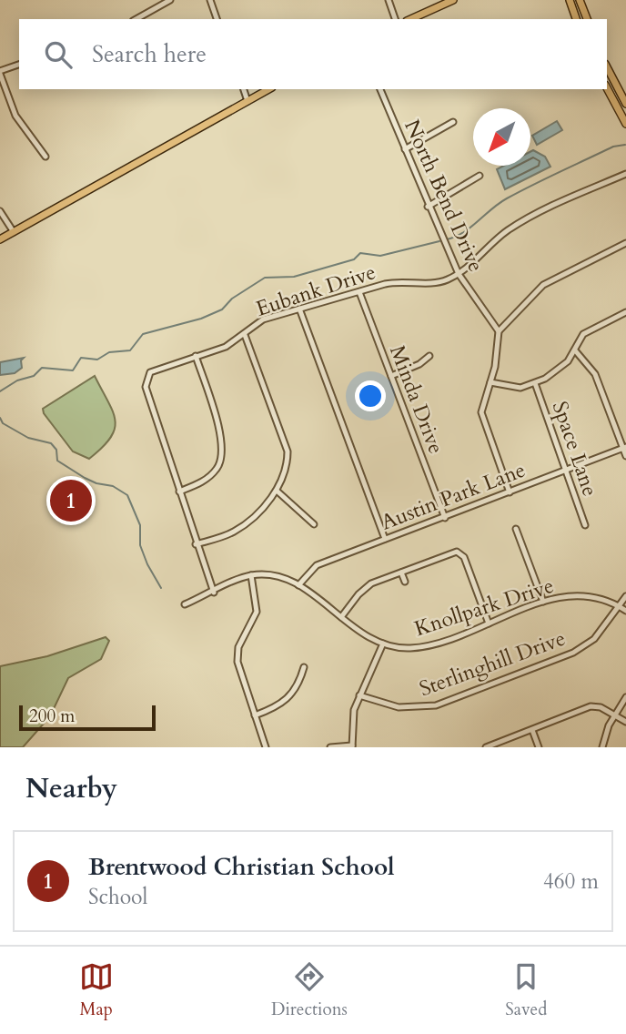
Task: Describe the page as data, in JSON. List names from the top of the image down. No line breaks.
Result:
{"streets":{"street":["North Bend Drive","Eubank Drive","Minda Drive","Space Lane","Austin Park Lane","Knollpark Drive","Sterlinghill Drive"]},"crossings":[["North Bend Drive","Eubank Drive"],["Eubank Drive","Minda Drive"],["Minda Drive","Austin Park Lane"],["Space Lane","Austin Park Lane"],["Austin Park Lane","Knollpark Drive"],["Knollpark Drive","Sterlinghill Drive"]],"scale_bar":"200 m","north":"bottom left","page":{"search":"Search here","pins":"1","scale":"200 m","heading":"Nearby","list":[{"mark":"1","name":"Brentwood Christian School","note":"School","value":"460 m"}],"nav":["Map","Directions","Saved"]}}
